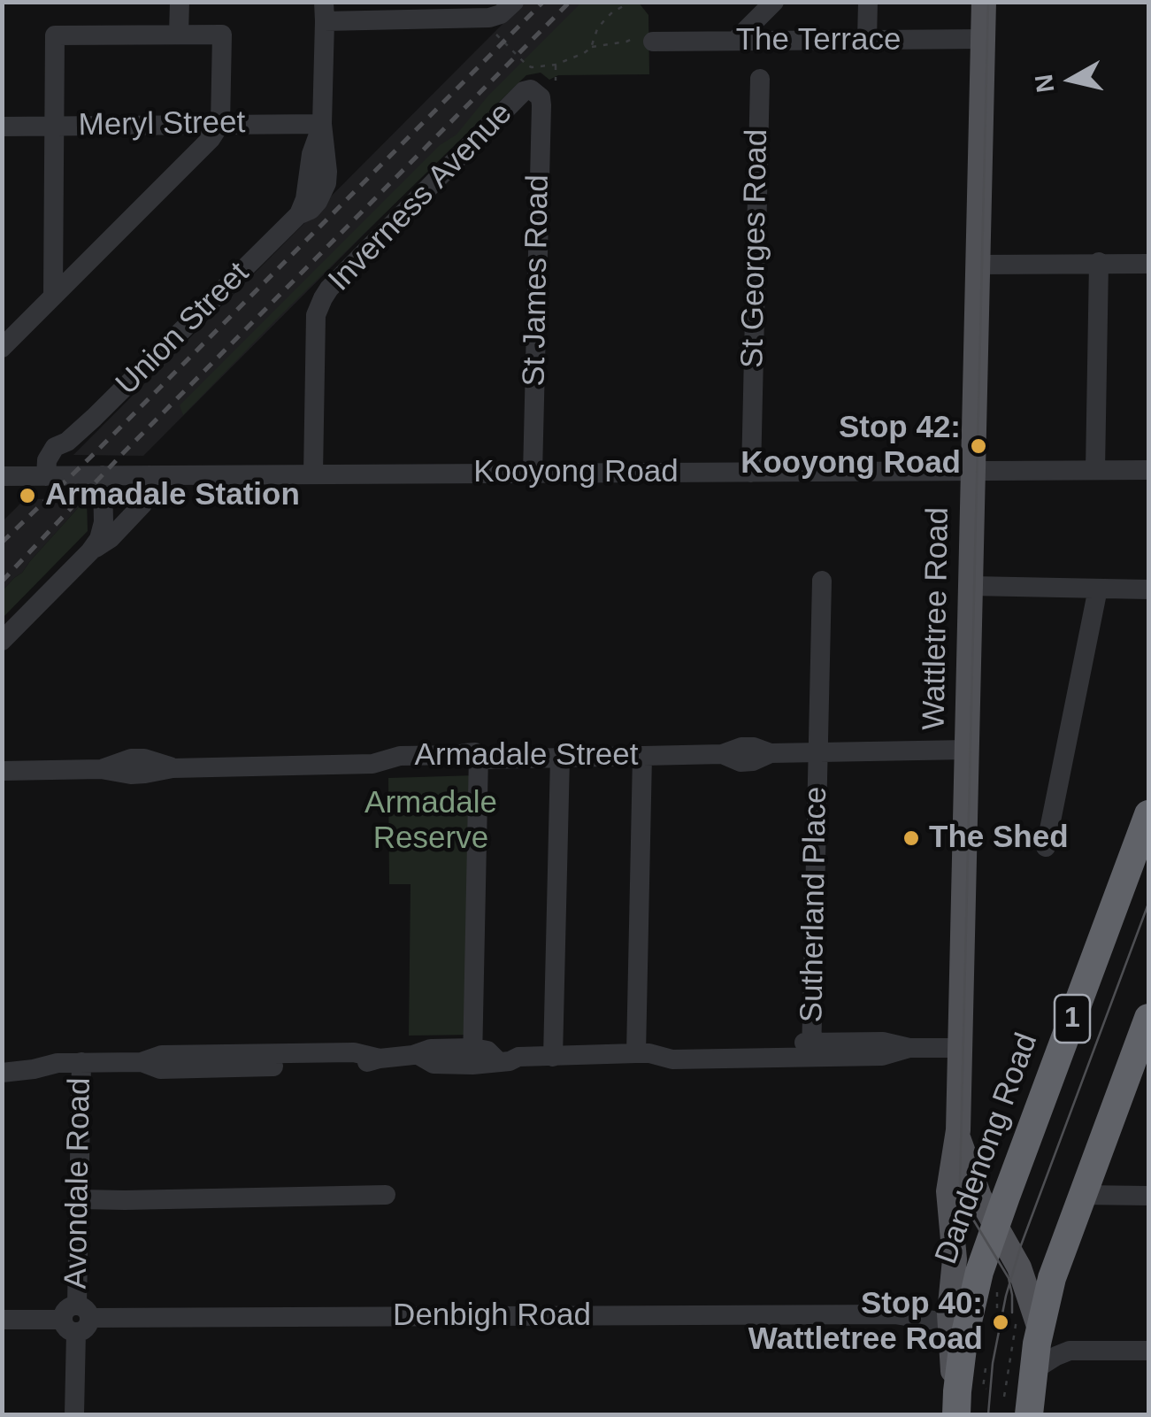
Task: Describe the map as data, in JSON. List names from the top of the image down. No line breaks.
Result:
{"streets":{"highway":["1","Dandenong Road"],"main road":["Wattletree Road"],"street":["The Terrace","Meryl Street","Inverness Avenue","St Georges Road","St James Road","Union Street","Kooyong Road","Armadale Street","Sutherland Place","Avondale Road","Denbigh Road"]},"crossings":[["The Terrace","Wattletree Road"],["Meryl Street","Union Street"],["Inverness Avenue","St James Road"],["Inverness Avenue","Kooyong Road"],["St Georges Road","Kooyong Road"],["St James Road","Kooyong Road"],["Union Street","Kooyong Road"],["Kooyong Road","Wattletree Road"],["Wattletree Road","Armadale Street"],["Wattletree Road","1"],["Wattletree Road","Dandenong Road"],["Wattletree Road","Denbigh Road"],["Armadale Street","Sutherland Place"],["Avondale Road","Denbigh Road"]],"parks":["Armadale Reserve"],"places":["Stop 42: Kooyong Road","Armadale Station","The Shed","Stop 40: Wattletree Road"],"north":"left"}
